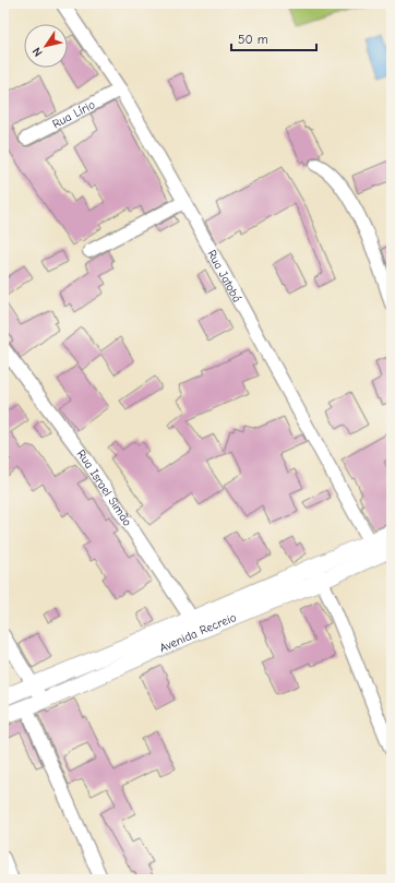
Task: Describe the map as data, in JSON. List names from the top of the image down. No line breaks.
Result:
{"streets":{"main road":["Avenida Recreio"],"street":["Rua Lírio","Rua Jatobá","Rua Israel Simão"]},"crossings":[["Rua Lírio","Rua Jatobá"],["Rua Jatobá","Avenida Recreio"],["Rua Israel Simão","Avenida Recreio"]],"scale_bar":"50 m","north":"bottom left"}
